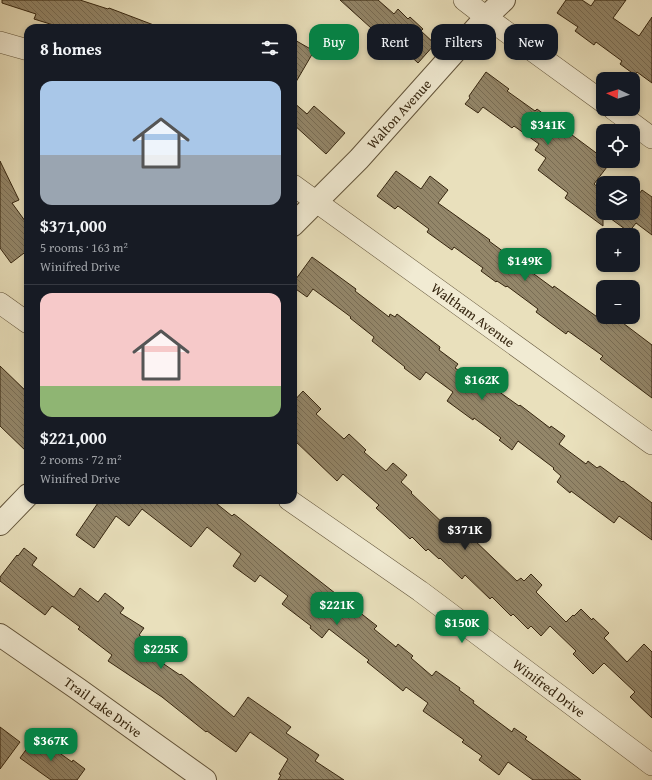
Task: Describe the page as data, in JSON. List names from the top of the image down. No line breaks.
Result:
{"streets":{"street":["Walton Avenue","Waltham Avenue","Winifred Drive","Trail Lake Drive"]},"crossings":[["Walton Avenue","Waltham Avenue"]],"north":"left","page":{"chip":["Buy","Rent","Filters","New"],"heading":"8 homes","map_buttons":["+","−"],"list":[{"name":"$371,000","note":"5 rooms · 163 m² · Winifred Drive"},{"name":"$221,000","note":"2 rooms · 72 m² · Winifred Drive"}],"price":["$341K","$149K","$162K","$371K","$221K","$150K","$225K","$367K"]}}
